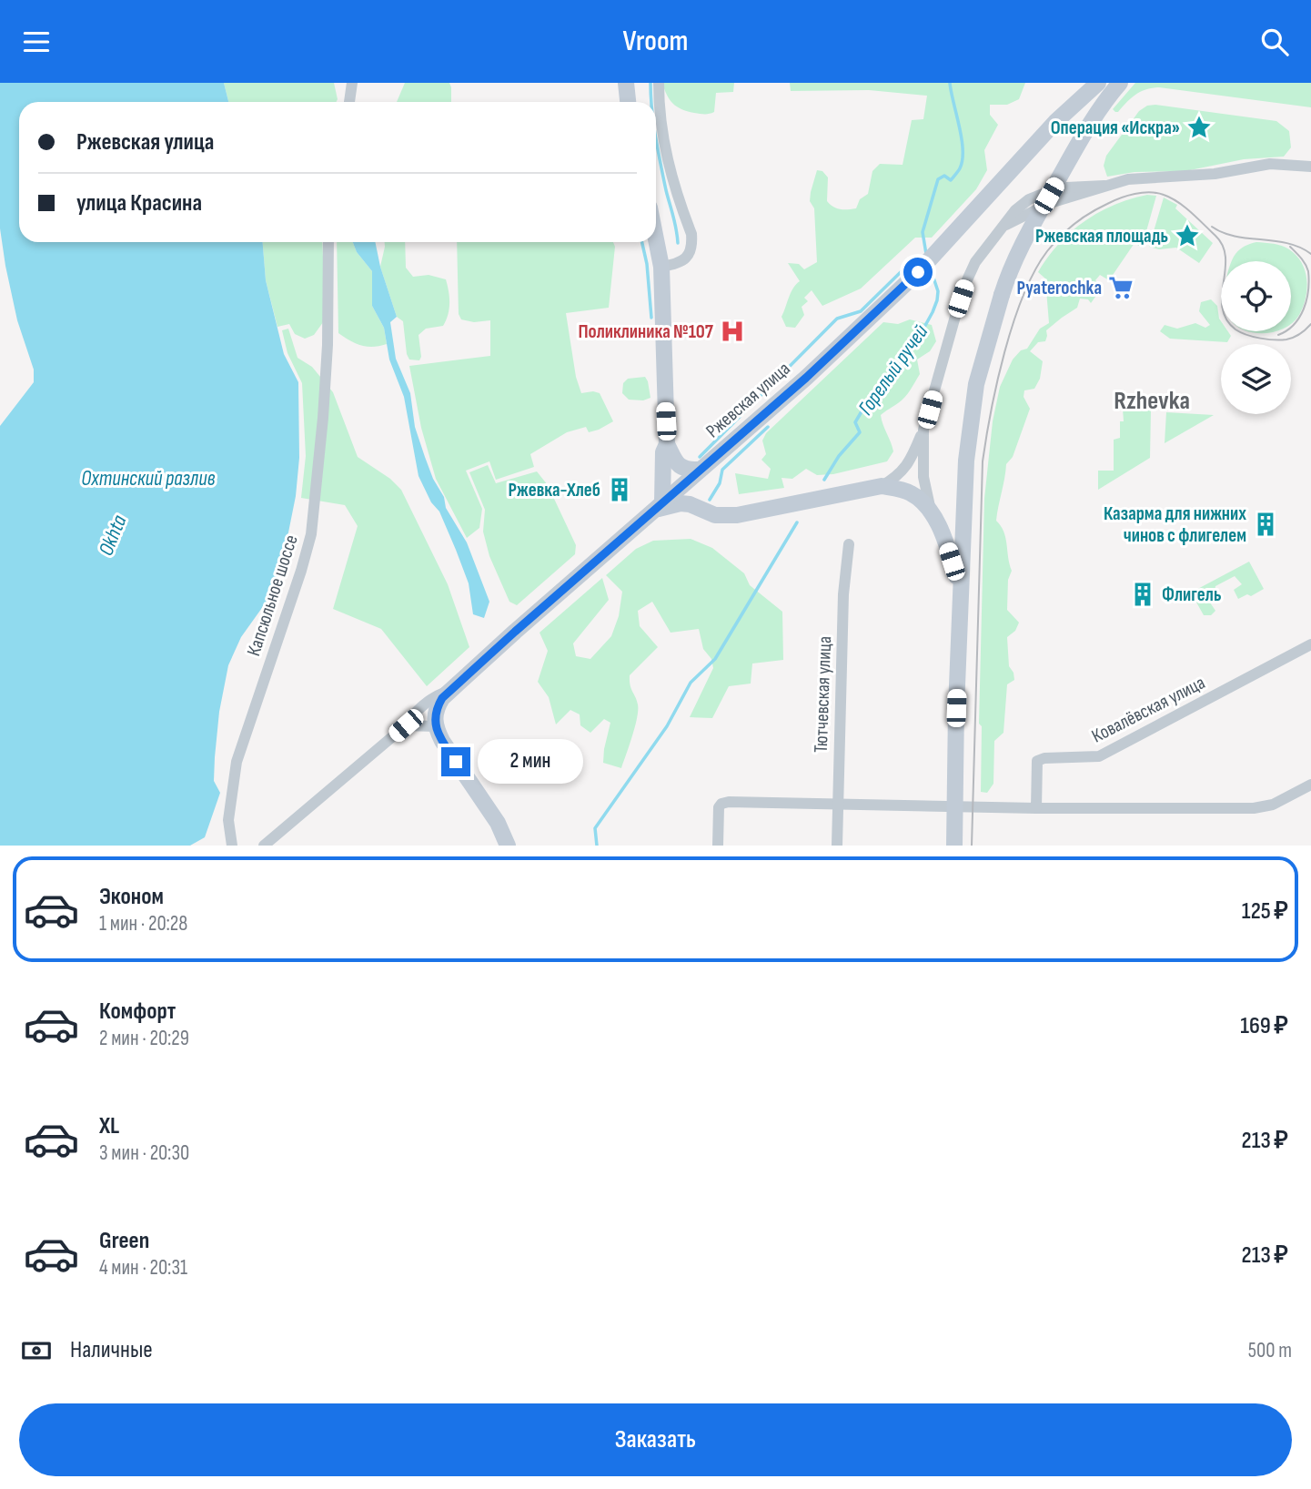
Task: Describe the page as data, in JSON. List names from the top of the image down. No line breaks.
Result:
{"streets":{"main road":["Ржевская улица"],"street":["Капсюльное шоссе","Тютчевская улица","Ковалёвская улица"]},"districts":["Rzhevka"],"water":["Горелый ручей","Охтинский разлив","Okhta"],"places":{"place":["Операция «Искра»","Ржевская площадь"],"supermarket":["Pyaterochka"],"hospital":["Поликлиника №107"],"building":["Ржевка-Хлеб","Казарма для нижних чинов с флигелем","Флигель"]},"page":{"header":"Vroom","banner":["Ржевская улица","улица Красина"],"bubble":"2 мин","list":[{"name":"Эконом","note":"1 мин · 20:28","value":"125 ₽"},{"name":"Комфорт","note":"2 мин · 20:29","value":"169 ₽"},{"name":"XL","note":"3 мин · 20:30","value":"213 ₽"},{"name":"Green","note":"4 мин · 20:31","value":"213 ₽"}],"pay":["Наличные","500 m"],"buttons":"Заказать"}}
